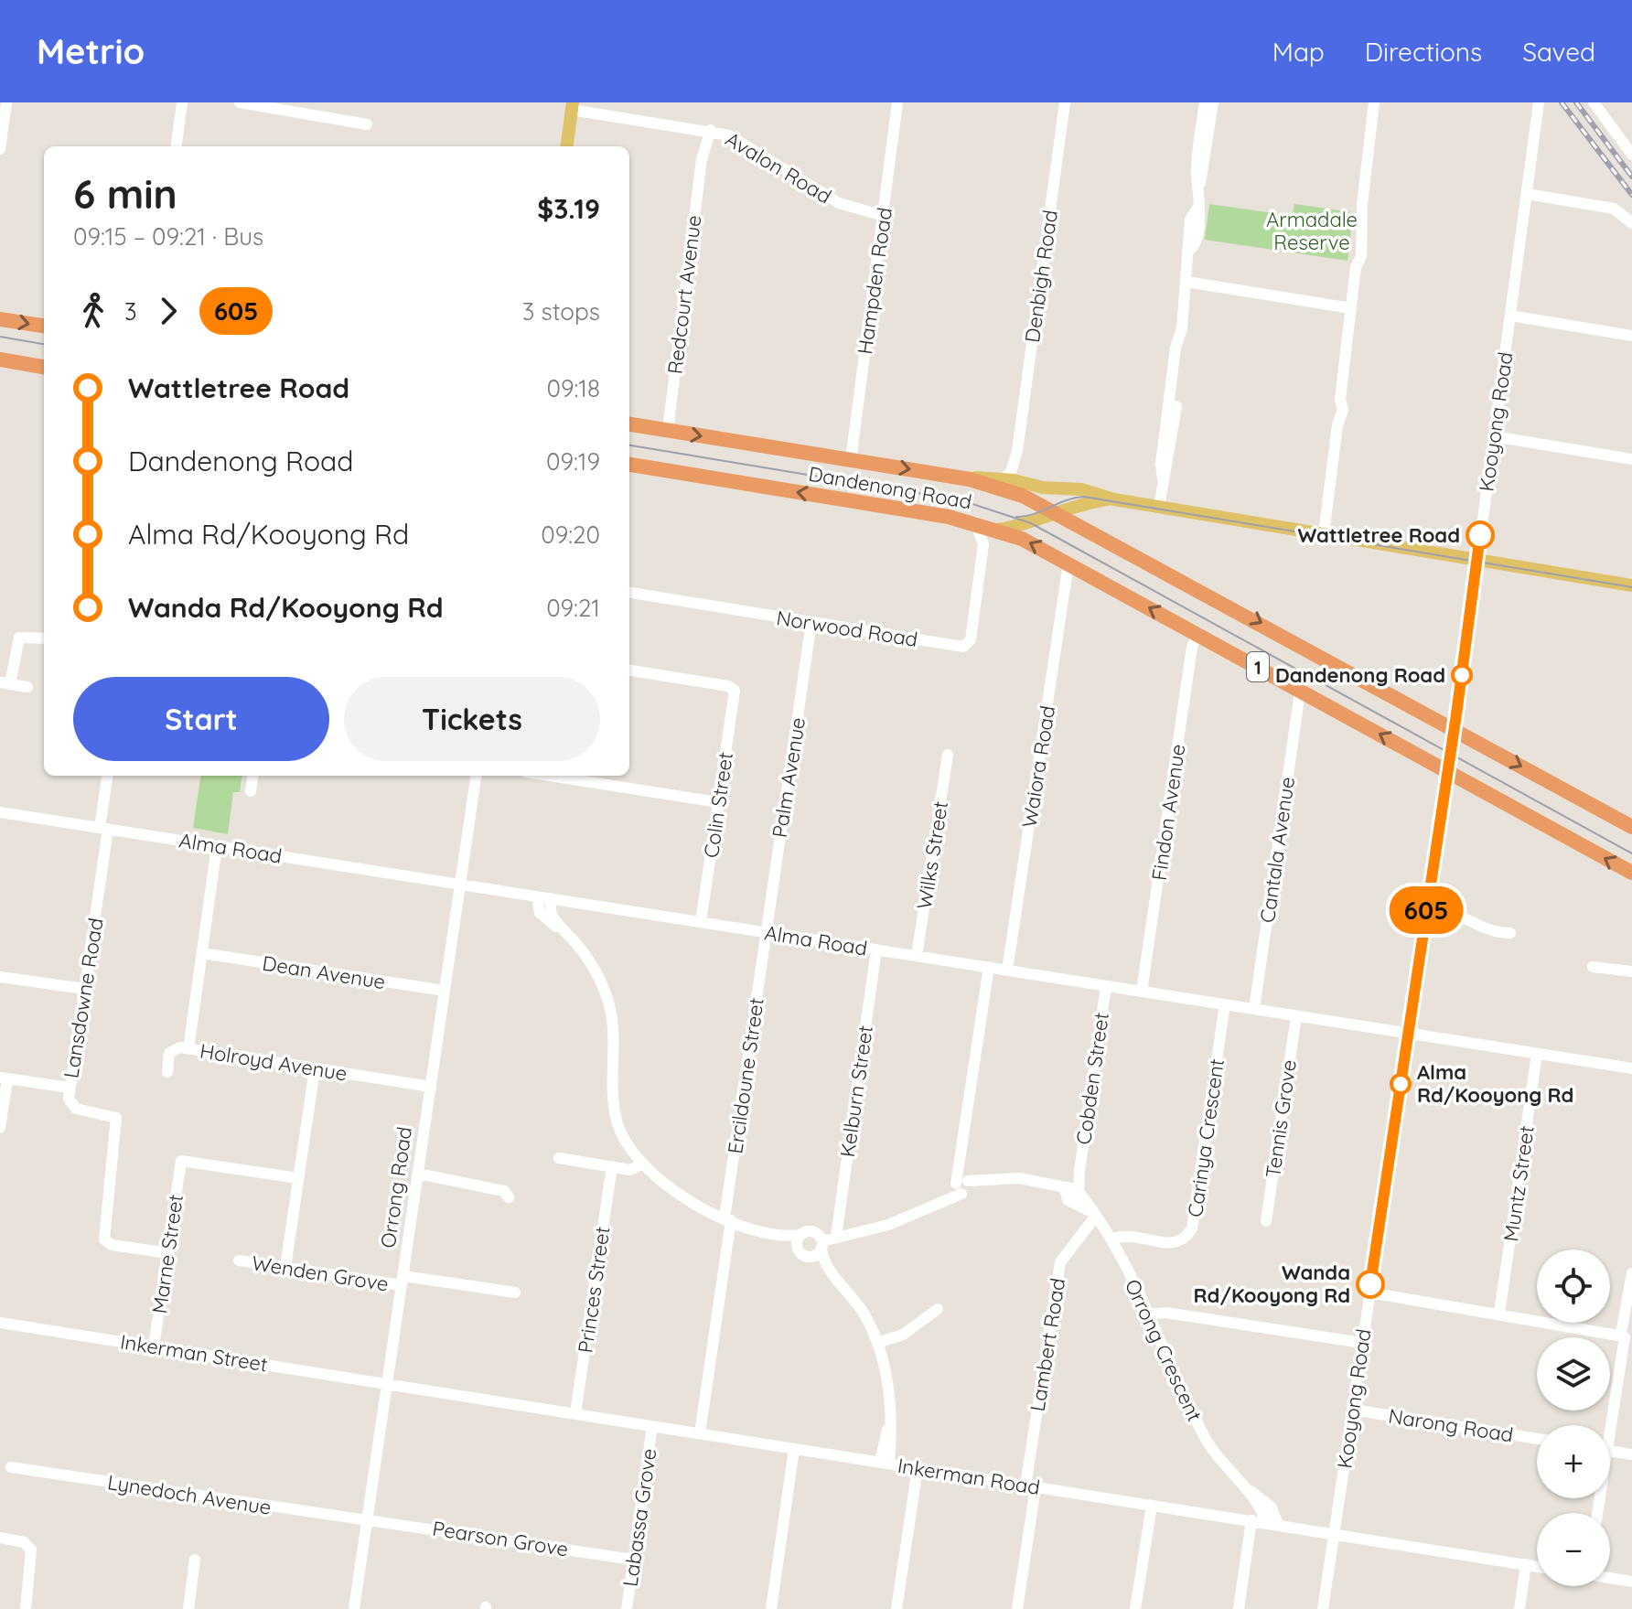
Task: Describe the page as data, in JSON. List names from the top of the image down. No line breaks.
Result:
{"streets":{"highway":["Dandenong Road","1"],"street":["Avalon Road","Denbigh Road","Hampden Road","Redcourt Avenue","Kooyong Road","Norwood Road","Waiora Road","Palm Avenue","Colin Street","Findon Avenue","Alma Road","Cantala Avenue","Wilks Street","Dean Avenue","Lansdowne Road","Holroyd Avenue","Ercildoune Street","Cobden Street","Kelburn Street","Tennis Grove","Carinya Crescent","Muntz Street","Orrong Road","Marne Street","Wenden Grove","Princes Street","Lambert Road","Orrong Crescent","Inkerman Street","Narong Road","Inkerman Road","Lynedoch Avenue","Labassa Grove","Pearson Grove"]},"crossings":[["Avalon Road","Hampden Road"],["Avalon Road","Redcourt Avenue"],["Hampden Road","Dandenong Road"],["Redcourt Avenue","Dandenong Road"],["Kooyong Road","Dandenong Road"],["Kooyong Road","Alma Road"],["Kooyong Road","Narong Road"],["Kooyong Road","Inkerman Road"],["Dandenong Road","Norwood Road"],["Dandenong Road","Waiora Road"],["Dandenong Road","Findon Avenue"],["Dandenong Road","Cantala Avenue"],["Norwood Road","Palm Avenue"],["Waiora Road","Alma Road"],["Palm Avenue","Alma Road"],["Palm Avenue","Ercildoune Street"],["Colin Street","Alma Road"],["Findon Avenue","Alma Road"],["Alma Road","Cantala Avenue"],["Alma Road","Wilks Street"],["Alma Road","Lansdowne Road"],["Alma Road","Holroyd Avenue"],["Alma Road","Ercildoune Street"],["Alma Road","Cobden Street"],["Alma Road","Kelburn Street"],["Alma Road","Tennis Grove"],["Alma Road","Carinya Crescent"],["Alma Road","Muntz Street"],["Alma Road","Orrong Road"],["Dean Avenue","Holroyd Avenue"],["Dean Avenue","Orrong Road"],["Lansdowne Road","Marne Street"],["Holroyd Avenue","Orrong Road"],["Ercildoune Street","Inkerman Road"],["Cobden Street","Orrong Crescent"],["Kelburn Street","Orrong Crescent"],["Carinya Crescent","Orrong Crescent"],["Orrong Road","Wenden Grove"],["Orrong Road","Inkerman Street"],["Orrong Road","Inkerman Road"],["Orrong Road","Lynedoch Avenue"],["Orrong Road","Pearson Grove"],["Marne Street","Inkerman Street"],["Princes Street","Inkerman Road"],["Lambert Road","Orrong Crescent"],["Lambert Road","Inkerman Road"],["Orrong Crescent","Inkerman Road"],["Inkerman Street","Inkerman Road"],["Inkerman Road","Labassa Grove"],["Lynedoch Avenue","Pearson Grove"],["Labassa Grove","Pearson Grove"]],"parks":["Armadale Reserve"],"places":["Wattletree Road","Dandenong Road","Alma Rd/Kooyong Rd","Wanda Rd/Kooyong Rd"],"lines":["bus line 605"],"page":{"header":"Metrio","nav":["Map","Directions","Saved"],"on_map":"605","heading":["6 min","09:15 – 09:21 · Bus","$3.19"],"legs":["3","605","3 stops"],"list":[{"name":"Wattletree Road","value":"09:18"},{"name":"Dandenong Road","value":"09:19"},{"name":"Alma Rd/Kooyong Rd","value":"09:20"},{"name":"Wanda Rd/Kooyong Rd","value":"09:21"}],"buttons":["Start","Tickets"],"map_buttons":["+","−"]}}
